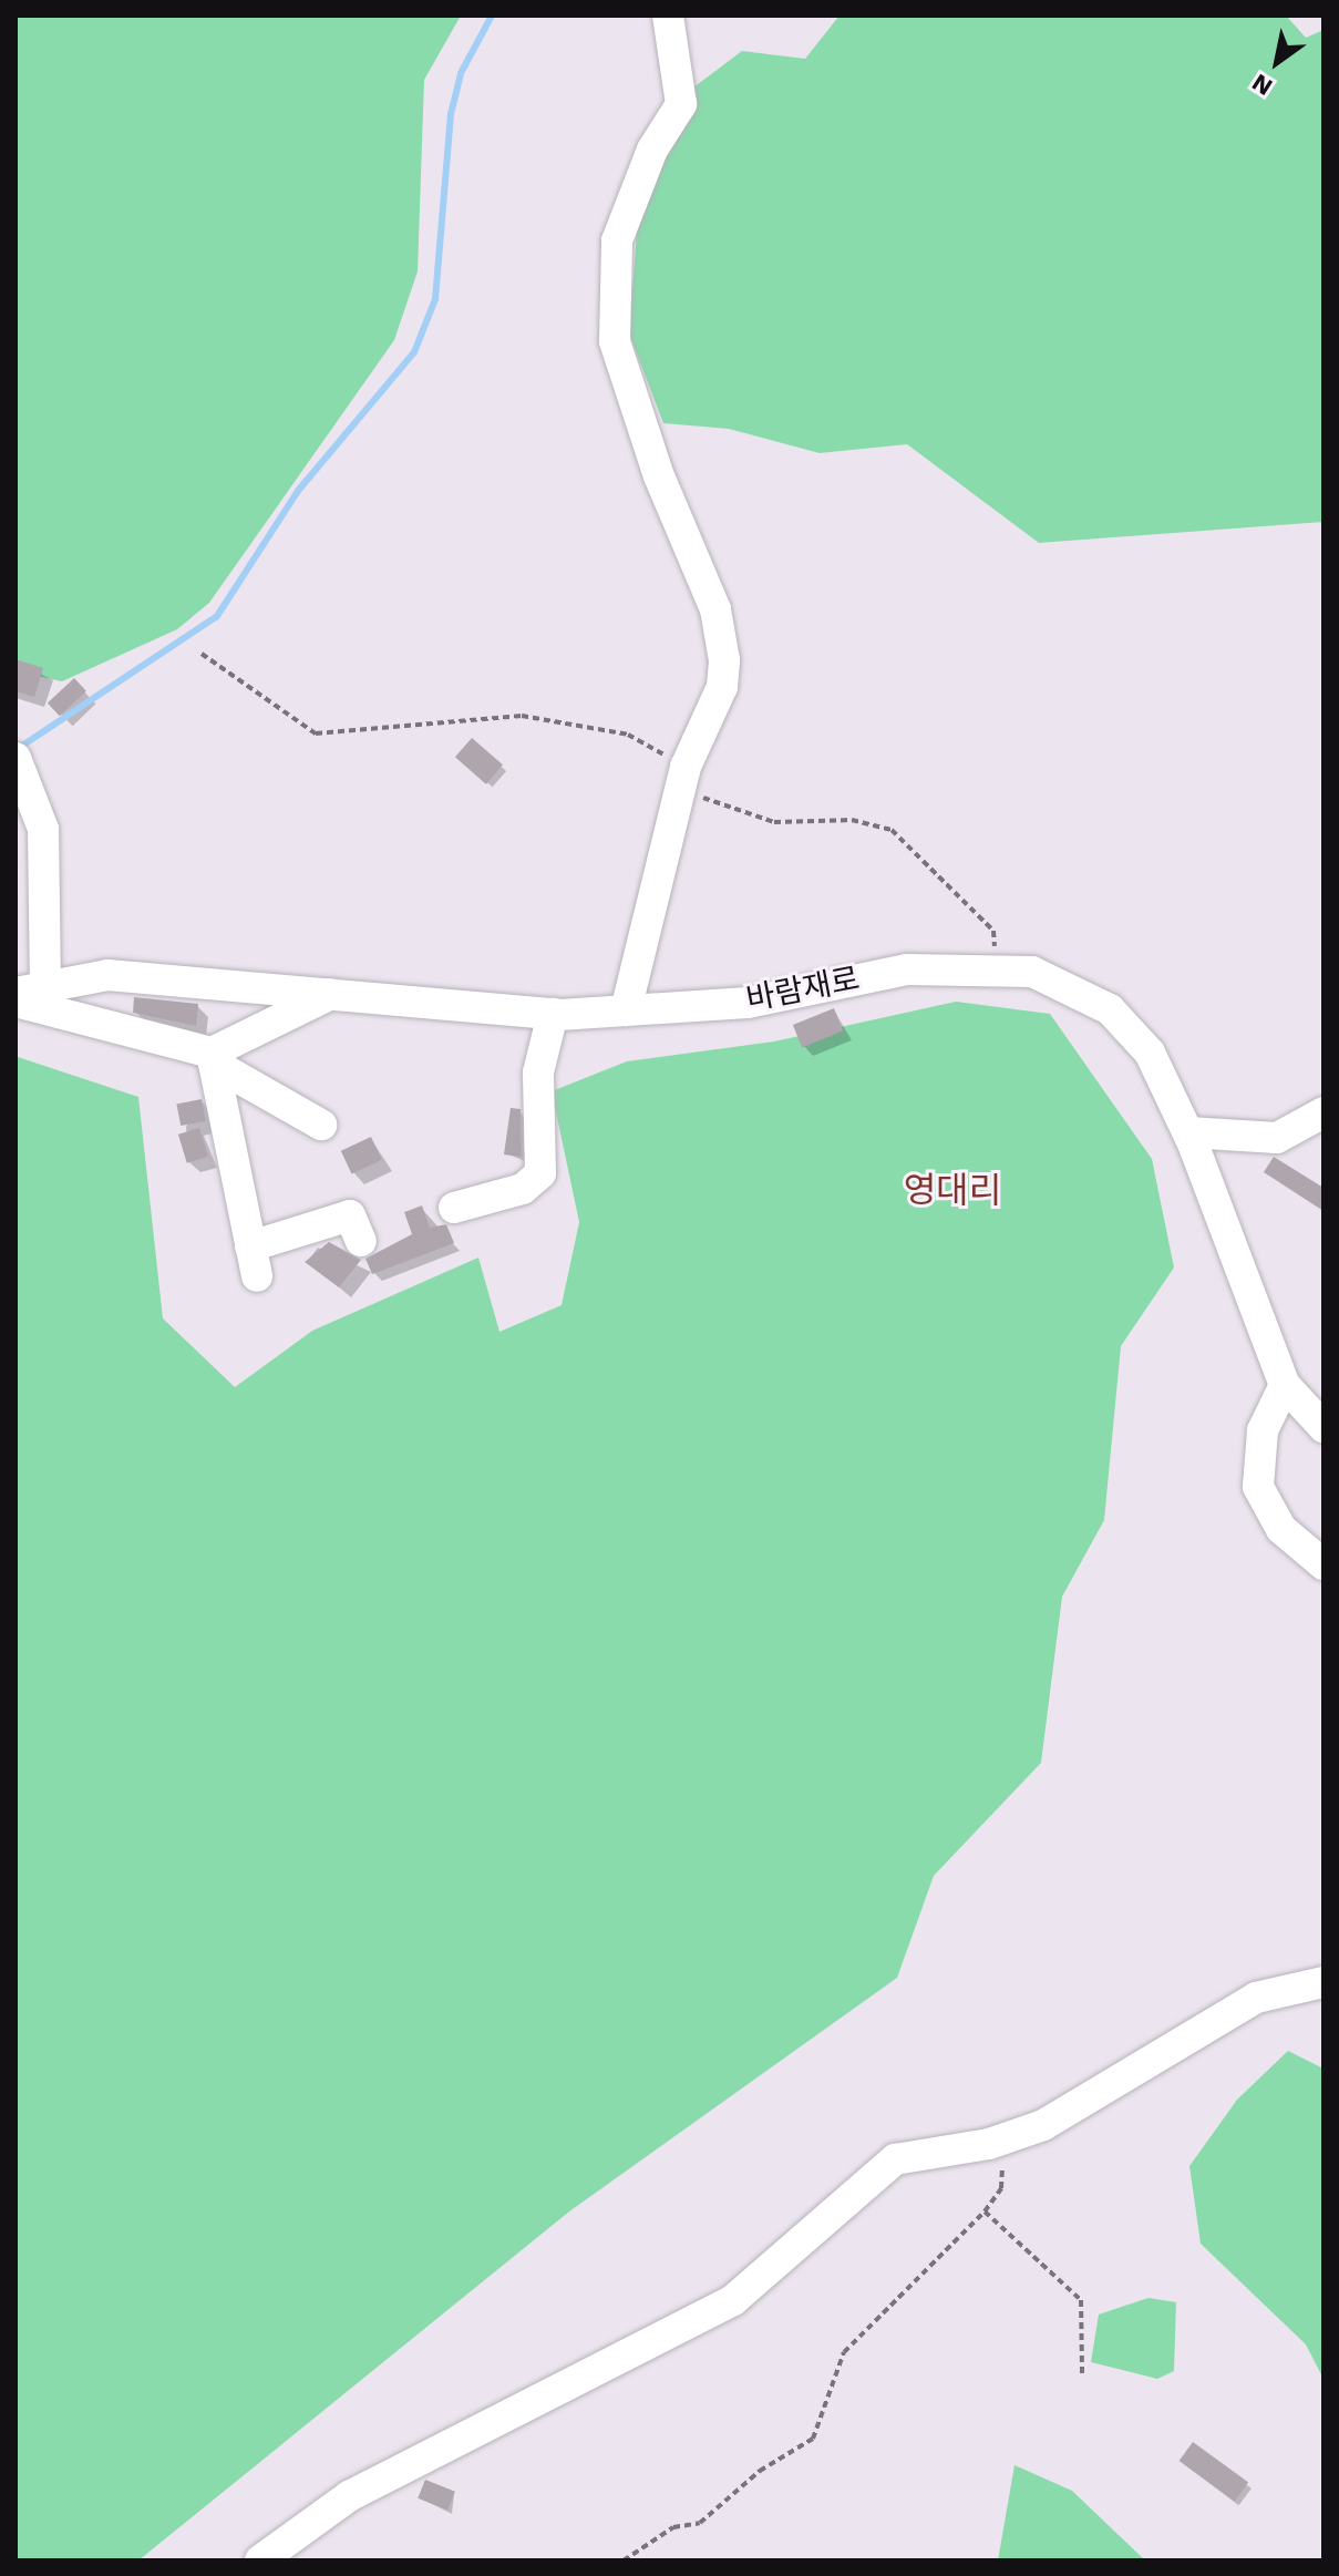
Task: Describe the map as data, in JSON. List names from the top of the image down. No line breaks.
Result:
{"streets":{"street":["바람재로"]},"districts":["영대리"],"north":"bottom left"}
